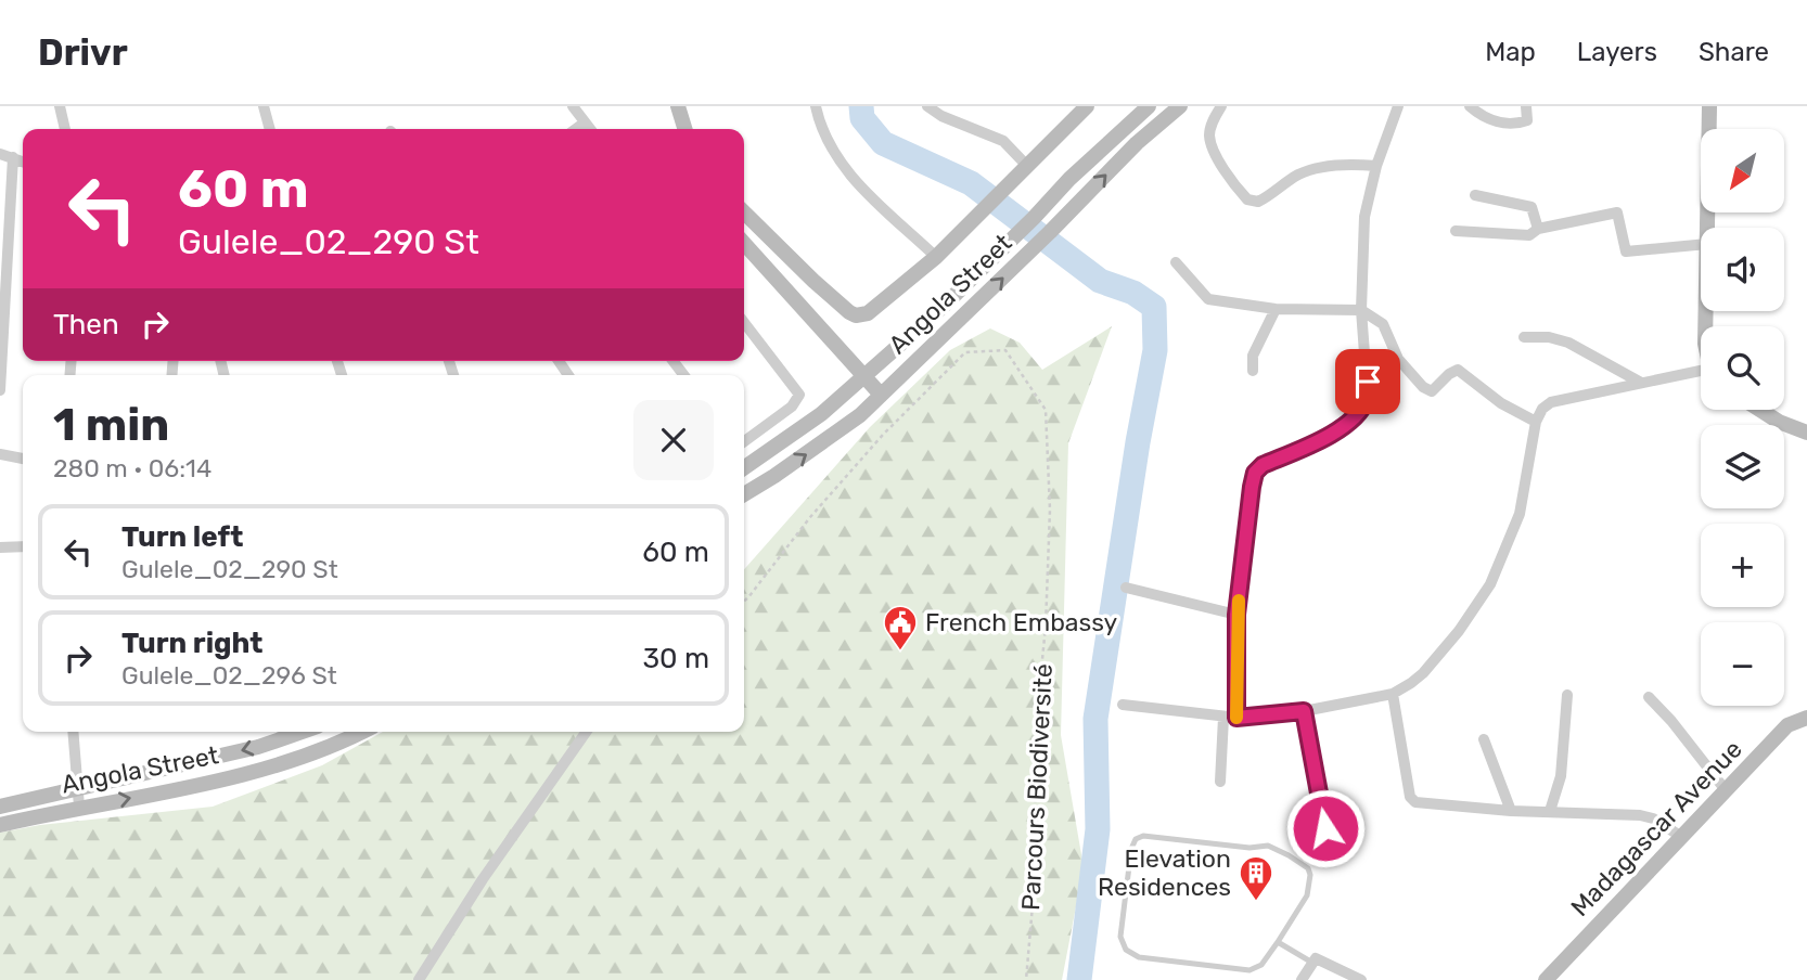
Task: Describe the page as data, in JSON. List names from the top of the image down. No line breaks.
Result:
{"streets":{"main road":["Angola Street","Madagascar Avenue"],"path":["Parcours Biodiversité"]},"places":{"public building":["French Embassy"],"building":["Elevation Residences"]},"north":"bottom left","page":{"header":"Drivr","nav":["Map","Layers","Share"],"map_buttons":["+","−"],"turn":["60 m","Gulele_02_290 St"],"then":"Then","heading":["1 min","280 m · 06:14"],"list":[{"name":"Turn left","note":"Gulele_02_290 St","value":"60 m"},{"name":"Turn right","note":"Gulele_02_296 St","value":"30 m"}]}}
